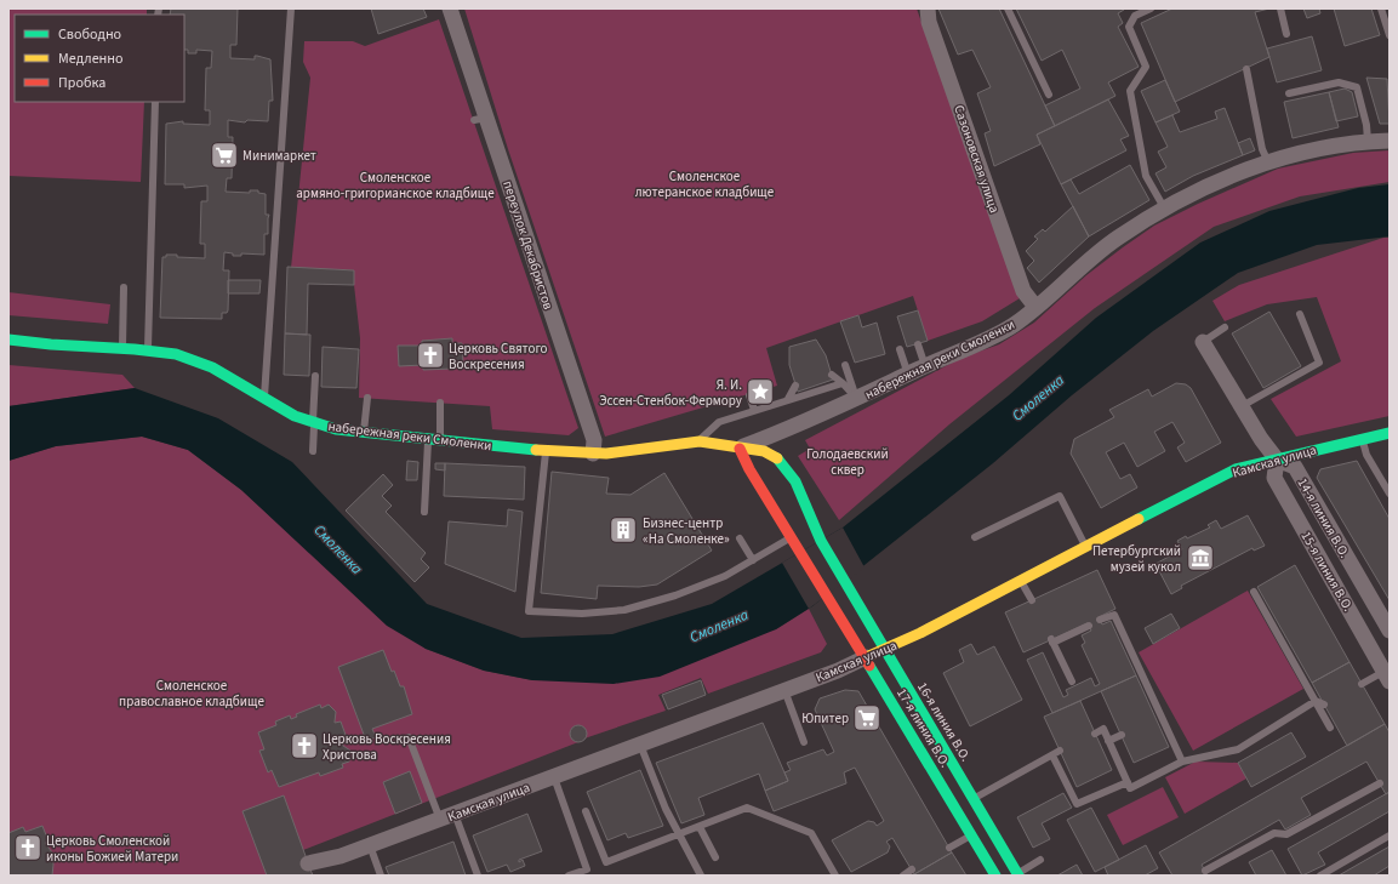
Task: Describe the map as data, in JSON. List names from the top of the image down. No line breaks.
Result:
{"streets":{"main road":["набережная реки Смоленки","Камская улица","16-я линия В.О.","17-я линия В.О."],"street":["Сазоновская улица","переулок Декабристов","14-я линия В.О.","15-я линия В.О."]},"crossings":[["Сазоновская улица","набережная реки Смоленки"],["переулок Декабристов","набережная реки Смоленки"],["набережная реки Смоленки","16-я линия В.О."],["Камская улица","14-я линия В.О."],["Камская улица","15-я линия В.О."],["Камская улица","16-я линия В.О."],["Камская улица","17-я линия В.О."],["14-я линия В.О.","15-я линия В.О."],["16-я линия В.О.","17-я линия В.О."]],"water":["Смоленка"],"parks":["Смоленское лютеранское кладбище","Смоленское армяно-григорианское кладбище","Голодаевский сквер","Смоленское православное кладбище"],"places":{"supermarket":["Минимаркет","Юпитер"],"church":["Церковь Святого Воскресения","Церковь Воскресения Христова","Церковь Смоленской иконы Божией Матери"],"place":["Я. И. Эссен-Стенбок-Фермору"],"building":["Бизнес-центр «На Смоленке»"],"museum":["Петербургский музей кукол"]},"legend":["Свободно","Медленно","Пробка"]}
